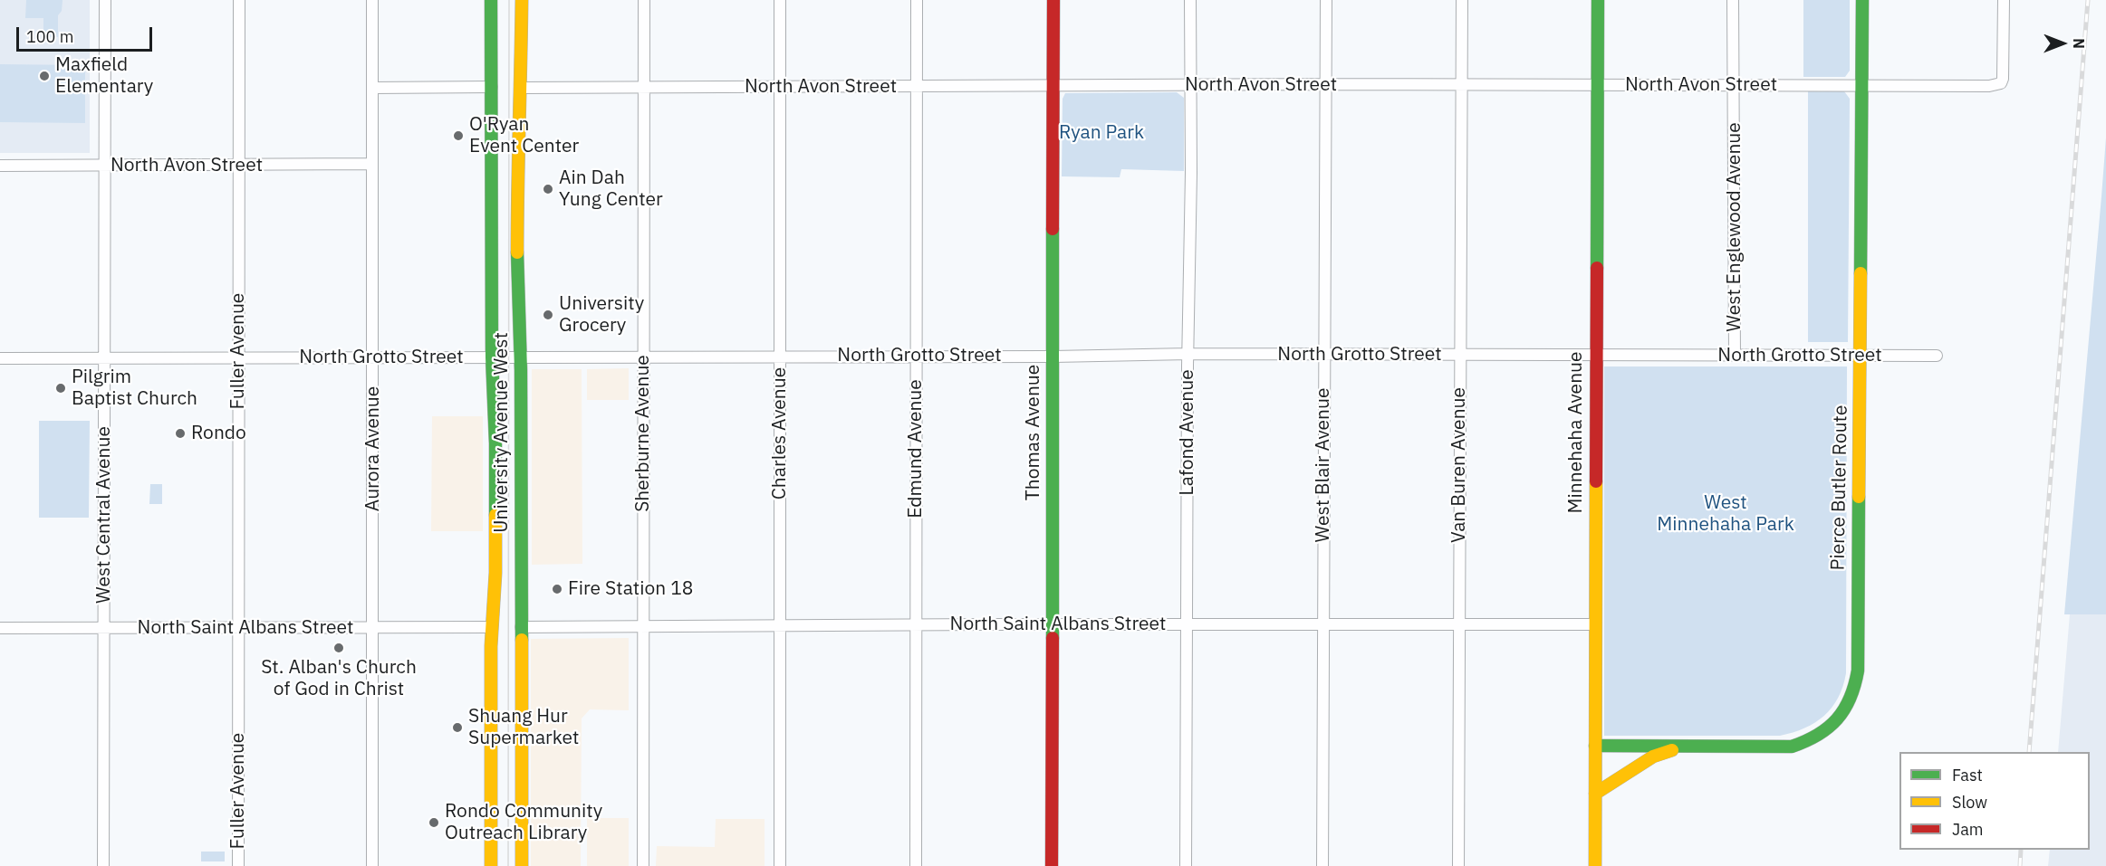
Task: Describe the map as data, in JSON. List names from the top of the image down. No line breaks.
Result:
{"streets":{"main road":["University Avenue West","Thomas Avenue","Minnehaha Avenue","Pierce Butler Route"],"street":["North Avon Street","West Englewood Avenue","Fuller Avenue","North Grotto Street","Lafond Avenue","Sherburne Avenue","Charles Avenue","Aurora Avenue","Edmund Avenue","West Blair Avenue","Van Buren Avenue","West Central Avenue","North Saint Albans Street"]},"crossings":[["North Avon Street","West Englewood Avenue"],["North Avon Street","Fuller Avenue"],["North Avon Street","University Avenue West"],["North Avon Street","Thomas Avenue"],["North Avon Street","Lafond Avenue"],["North Avon Street","Minnehaha Avenue"],["North Avon Street","Sherburne Avenue"],["North Avon Street","Charles Avenue"],["North Avon Street","Aurora Avenue"],["North Avon Street","Edmund Avenue"],["North Avon Street","West Blair Avenue"],["North Avon Street","Van Buren Avenue"],["North Avon Street","Pierce Butler Route"],["North Avon Street","West Central Avenue"],["West Englewood Avenue","North Grotto Street"],["Fuller Avenue","North Grotto Street"],["Fuller Avenue","North Saint Albans Street"],["North Grotto Street","University Avenue West"],["North Grotto Street","Thomas Avenue"],["North Grotto Street","Lafond Avenue"],["North Grotto Street","Minnehaha Avenue"],["North Grotto Street","Sherburne Avenue"],["North Grotto Street","Charles Avenue"],["North Grotto Street","Aurora Avenue"],["North Grotto Street","Edmund Avenue"],["North Grotto Street","West Blair Avenue"],["North Grotto Street","Van Buren Avenue"],["North Grotto Street","Pierce Butler Route"],["North Grotto Street","West Central Avenue"],["University Avenue West","North Saint Albans Street"],["Thomas Avenue","North Saint Albans Street"],["Lafond Avenue","North Saint Albans Street"],["Minnehaha Avenue","Pierce Butler Route"],["Minnehaha Avenue","North Saint Albans Street"],["Sherburne Avenue","North Saint Albans Street"],["Charles Avenue","North Saint Albans Street"],["Aurora Avenue","North Saint Albans Street"],["Edmund Avenue","North Saint Albans Street"],["West Blair Avenue","North Saint Albans Street"],["Van Buren Avenue","North Saint Albans Street"],["West Central Avenue","North Saint Albans Street"]],"parks":["Ryan Park","West Minnehaha Park"],"places":["Maxfield Elementary","O'Ryan Event Center","Ain Dah Yung Center","University Grocery","Pilgrim Baptist Church","Rondo","Fire Station 18","St. Alban's Church of God in Christ","Shuang Hur Supermarket","Rondo Community Outreach Library"],"legend":["Fast","Slow","Jam"],"scale_bar":"100 m","north":"right"}
